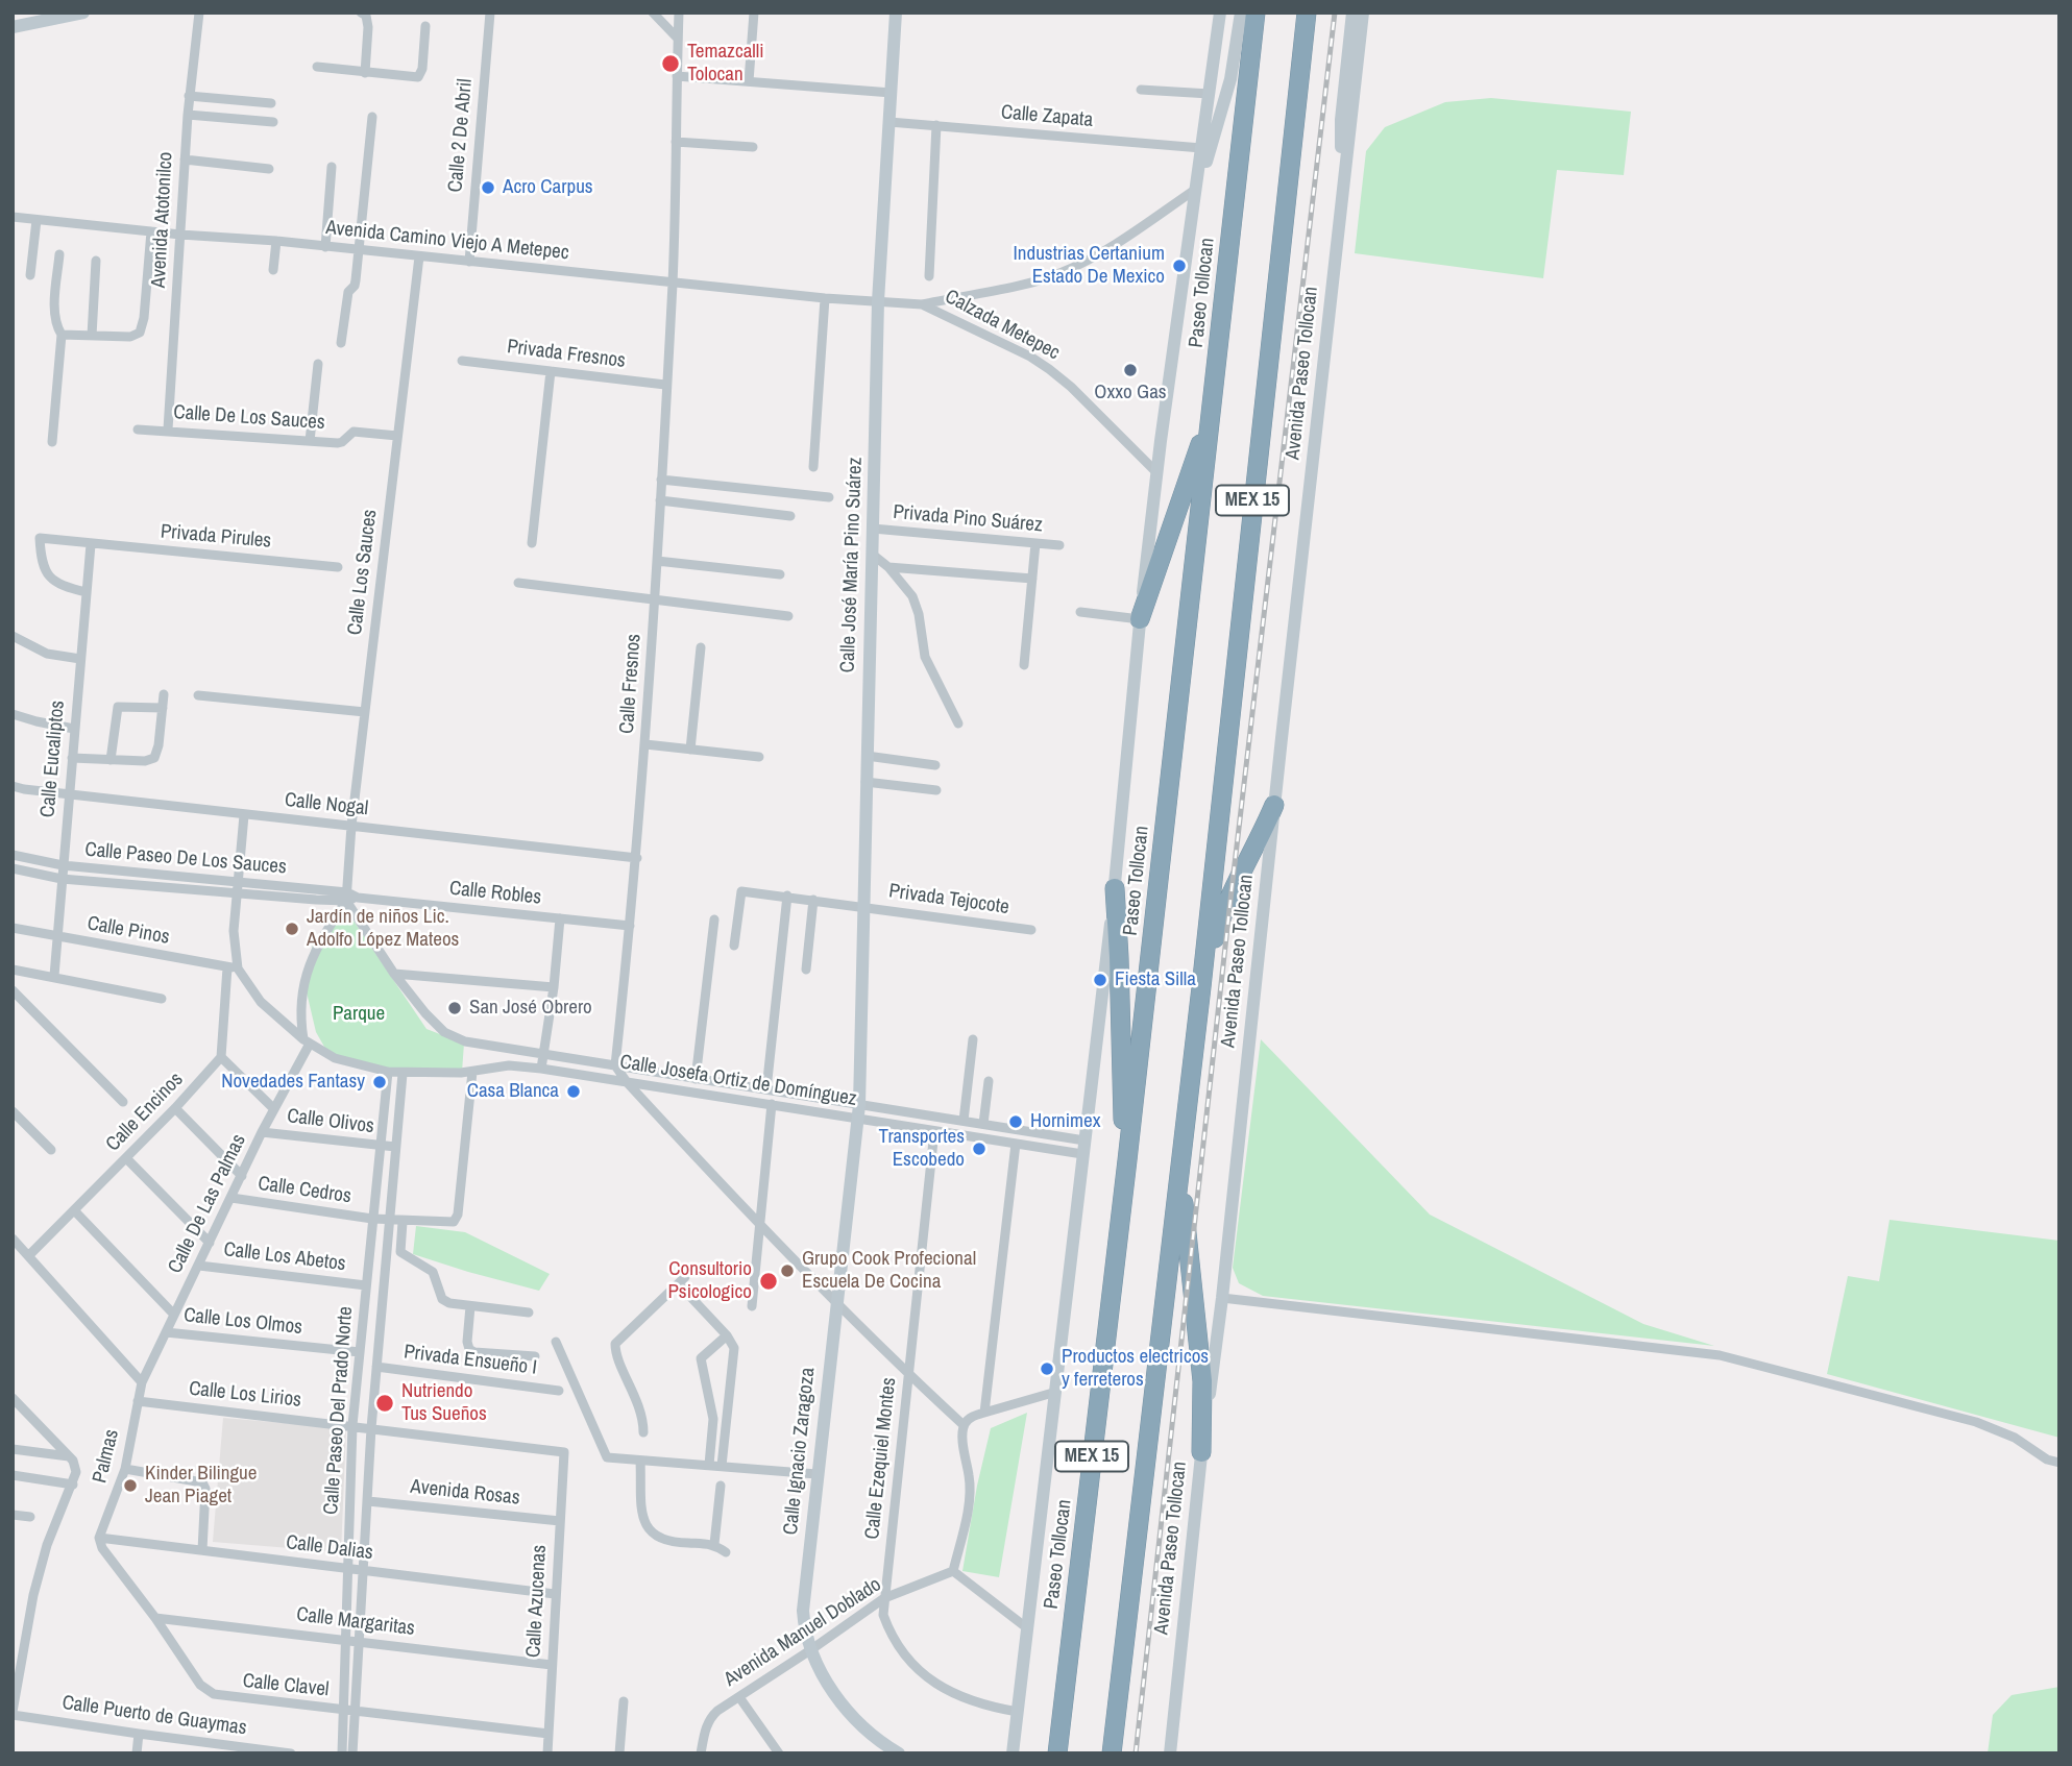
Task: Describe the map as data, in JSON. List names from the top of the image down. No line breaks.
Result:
{"streets":{"highway":["Paseo Tollocan","MEX 15"],"main road":["Avenida Paseo Tollocan","Calle José María Pino Suárez","Calle Ignacio Zaragoza"],"street":["Calle Zapata","Calle 2 De Abril","Avenida Atotonilco","Avenida Camino Viejo A Metepec","Calzada Metepec","Privada Fresnos","Calle De Los Sauces","Privada Pino Suárez","Privada Pirules","Calle Los Sauces","Calle Fresnos","Calle Eucaliptos","Calle Nogal","Calle Paseo De Los Sauces","Calle Robles","Privada Tejocote","Calle Pinos","Calle Josefa Ortiz de Domínguez","Calle Encinos","Calle Olivos","Calle Cedros","Calle De Las Palmas","Calle Los Abetos","Calle Los Olmos","Privada Ensueño I","Calle Los Lirios","Calle Paseo Del Prado Norte","Palmas","Calle Ezequiel Montes","Avenida Rosas","Calle Dalias","Calle Azucenas","Calle Margaritas","Avenida Manuel Doblado","Calle Clavel","Calle Puerto de Guaymas"]},"crossings":[["Calle Zapata","Calle José María Pino Suárez"],["Calle 2 De Abril","Avenida Camino Viejo A Metepec"],["Avenida Atotonilco","Avenida Camino Viejo A Metepec"],["Avenida Atotonilco","Calle De Los Sauces"],["Avenida Camino Viejo A Metepec","Calzada Metepec"],["Avenida Camino Viejo A Metepec","Calle José María Pino Suárez"],["Avenida Camino Viejo A Metepec","Calle Los Sauces"],["Avenida Camino Viejo A Metepec","Calle Fresnos"],["Calzada Metepec","Calle José María Pino Suárez"],["Privada Fresnos","Calle Fresnos"],["Calle De Los Sauces","Calle Los Sauces"],["Privada Pino Suárez","Calle José María Pino Suárez"],["Privada Pirules","Calle Eucaliptos"],["Calle José María Pino Suárez","Privada Tejocote"],["Calle José María Pino Suárez","Calle Josefa Ortiz de Domínguez"],["Calle José María Pino Suárez","Calle Ignacio Zaragoza"],["Calle Los Sauces","Calle Nogal"],["Calle Los Sauces","Calle Paseo De Los Sauces"],["Calle Los Sauces","Calle Robles"],["Calle Fresnos","Calle Nogal"],["Calle Fresnos","Calle Robles"],["Calle Fresnos","Calle Josefa Ortiz de Domínguez"],["Calle Eucaliptos","Calle Nogal"],["Calle Eucaliptos","Calle Paseo De Los Sauces"],["Calle Eucaliptos","Calle Pinos"],["Calle Paseo De Los Sauces","Calle Robles"],["Calle Pinos","Calle Josefa Ortiz de Domínguez"],["Calle Josefa Ortiz de Domínguez","Calle Cedros"],["Calle Josefa Ortiz de Domínguez","Calle De Las Palmas"],["Calle Josefa Ortiz de Domínguez","Calle Paseo Del Prado Norte"],["Calle Josefa Ortiz de Domínguez","Calle Ignacio Zaragoza"],["Calle Josefa Ortiz de Domínguez","Calle Ezequiel Montes"],["Calle Encinos","Calle Olivos"],["Calle Encinos","Calle Cedros"],["Calle Encinos","Calle Los Abetos"],["Calle Encinos","Calle Los Olmos"],["Calle Olivos","Calle De Las Palmas"],["Calle Olivos","Calle Paseo Del Prado Norte"],["Calle Cedros","Calle De Las Palmas"],["Calle Cedros","Calle Paseo Del Prado Norte"],["Calle De Las Palmas","Calle Los Abetos"],["Calle De Las Palmas","Calle Los Olmos"],["Calle De Las Palmas","Palmas"],["Calle Los Abetos","Calle Paseo Del Prado Norte"],["Calle Los Olmos","Calle Paseo Del Prado Norte"],["Privada Ensueño I","Calle Paseo Del Prado Norte"],["Calle Los Lirios","Calle Paseo Del Prado Norte"],["Calle Los Lirios","Palmas"],["Calle Los Lirios","Calle Azucenas"],["Calle Paseo Del Prado Norte","Avenida Rosas"],["Calle Paseo Del Prado Norte","Calle Dalias"],["Calle Paseo Del Prado Norte","Calle Margaritas"],["Calle Paseo Del Prado Norte","Calle Clavel"],["Calle Ignacio Zaragoza","Avenida Manuel Doblado"],["Palmas","Calle Dalias"],["Palmas","Calle Clavel"],["Calle Ezequiel Montes","Avenida Manuel Doblado"],["Avenida Rosas","Calle Azucenas"],["Calle Dalias","Calle Azucenas"],["Calle Dalias","Calle Clavel"],["Calle Azucenas","Calle Margaritas"],["Calle Azucenas","Calle Clavel"],["Calle Margaritas","Calle Clavel"]],"parks":["Parque"],"places":["Temazcalli Tolocan","Acro Carpus","Industrias Certanium Estado De Mexico","Oxxo Gas","Jardín de niños Lic. Adolfo López Mateos","Fiesta Silla","San José Obrero","Novedades Fantasy","Casa Blanca","Hornimex","Transportes Escobedo","Grupo Cook Profecional Escuela De Cocina","Consultorio Psicologico","Productos electricos y ferreteros","Nutriendo Tus Sueños","Kinder Bilingue Jean Piaget"]}
